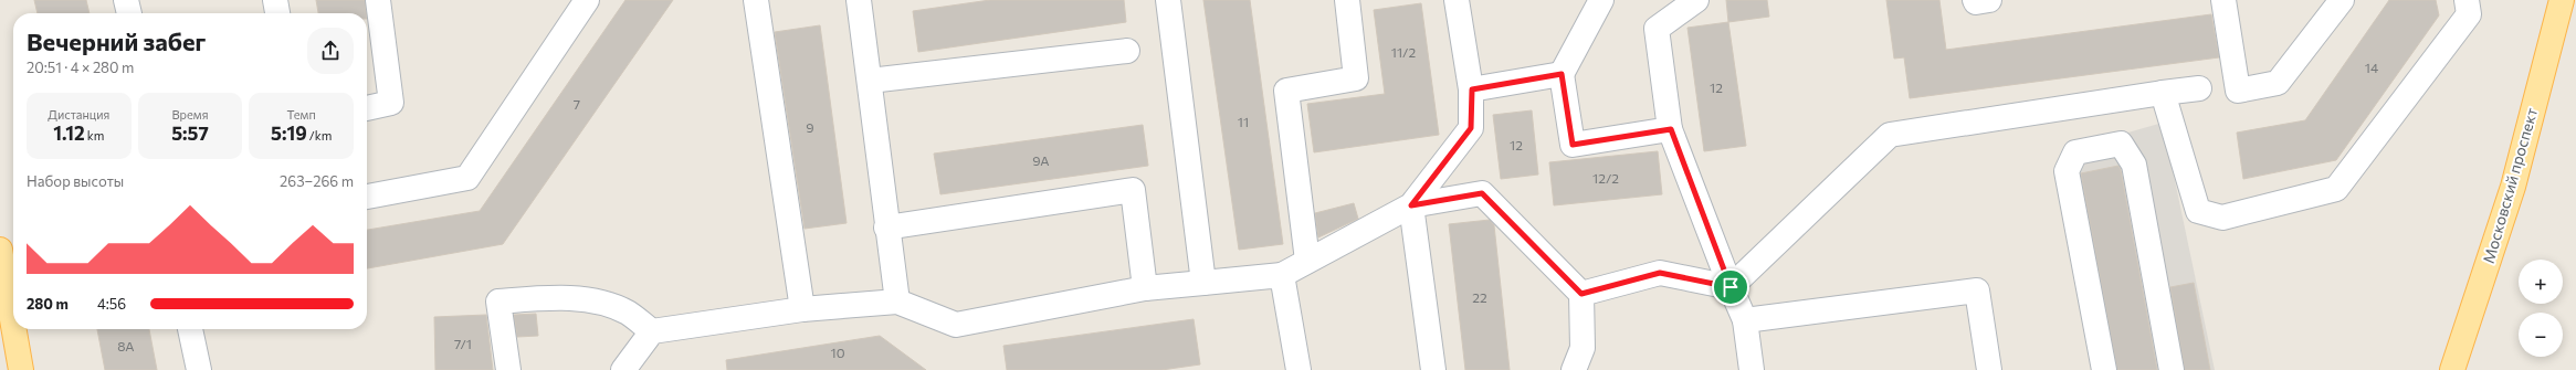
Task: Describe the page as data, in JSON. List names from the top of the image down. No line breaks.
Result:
{"streets":{"main road":["Московский проспект"]},"house_numbers":["11/2","14","12","7","11","9","12","9А","12/2","22","7/1","8А","10"],"page":{"heading":["Вечерний забег","20:51 · 4 × 280 m"],"stats":[["Дистанция","1.12 km"],["Время","5:57"],["Темп","5:19 /km"]],"chart":["Набор высоты","263–266 m"],"map_buttons":["+","−"],"list":[{"name":"280 m","note":"4:56"}]}}
